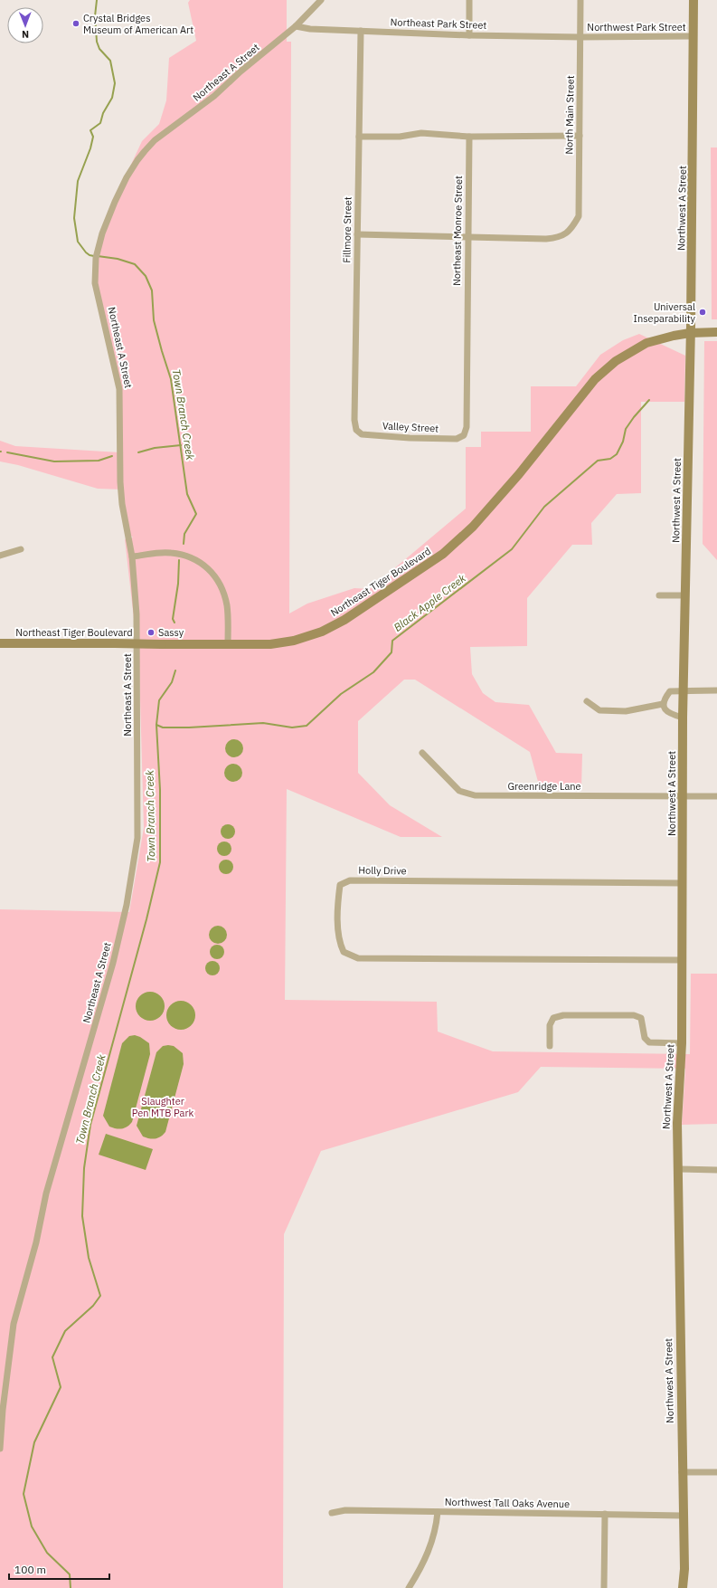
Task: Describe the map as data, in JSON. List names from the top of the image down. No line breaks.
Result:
{"streets":{"street":["Northeast Park Street","Northwest Park Street","Northeast A Street","North Main Street","Northwest A Street","Fillmore Street","Northeast Monroe Street","Valley Street","Northeast Tiger Boulevard","Greenridge Lane","Holly Drive","Northwest Tall Oaks Avenue"]},"crossings":[["Northeast Park Street","Northwest Park Street"],["Northeast Park Street","Northeast A Street"],["Northeast Park Street","North Main Street"],["Northeast Park Street","Fillmore Street"],["Northwest Park Street","North Main Street"],["Northwest Park Street","Northwest A Street"],["North Main Street","Northeast Monroe Street"],["Northwest A Street","Northeast Tiger Boulevard"],["Northwest A Street","Greenridge Lane"],["Northwest A Street","Holly Drive"],["Northwest A Street","Northwest Tall Oaks Avenue"],["Fillmore Street","Valley Street"],["Northeast Monroe Street","Valley Street"]],"water":["Town Branch Creek","Black Apple Creek"],"parks":["Slaughter Pen MTB Park"],"places":["Crystal Bridges Museum of American Art","Universal Inseparability","Sassy"],"scale_bar":"100 m","north":"bottom"}
